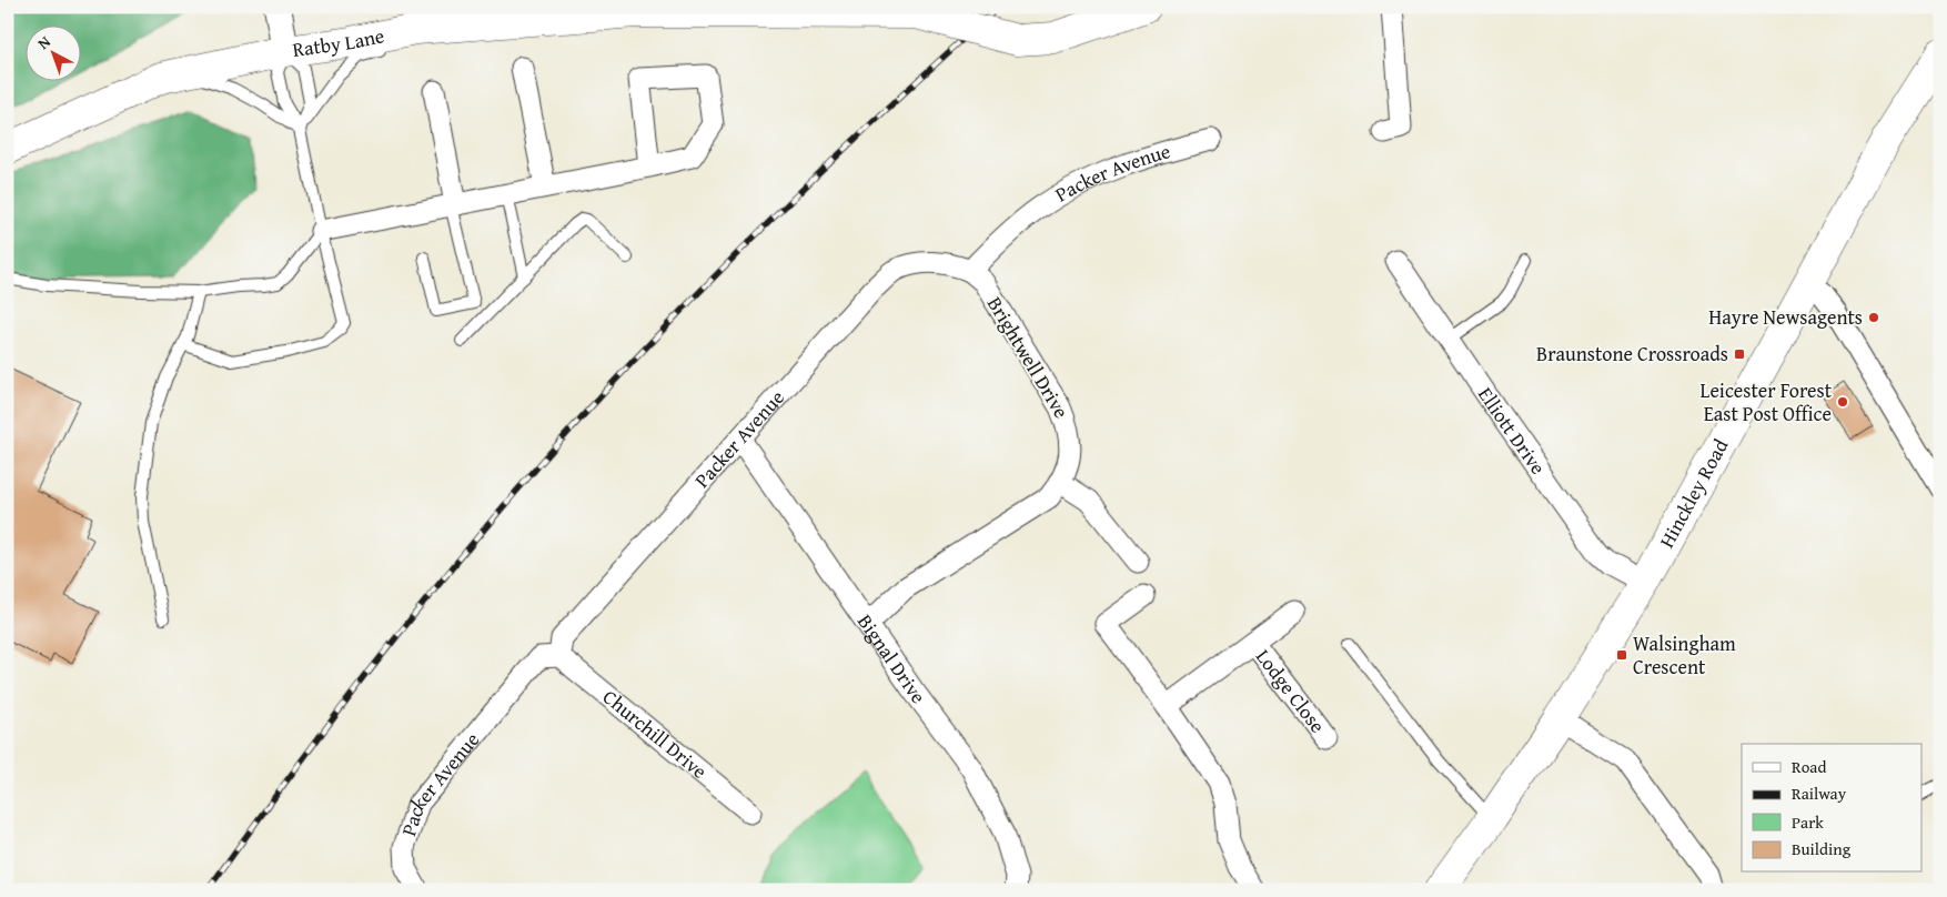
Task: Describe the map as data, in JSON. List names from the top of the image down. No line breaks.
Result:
{"streets":{"main road":["Ratby Lane","Hinckley Road"],"street":["Packer Avenue","Brightwell Drive","Elliott Drive","Bignal Drive","Lodge Close","Churchill Drive"]},"crossings":[["Packer Avenue","Brightwell Drive"],["Packer Avenue","Bignal Drive"],["Packer Avenue","Churchill Drive"],["Brightwell Drive","Bignal Drive"],["Elliott Drive","Hinckley Road"]],"places":{"other":["Hayre Newsagents","Leicester Forest East Post Office"],"transit":["Braunstone Crossroads","Walsingham Crescent"]},"legend":["Road","Railway","Park","Building"],"north":"top left"}
